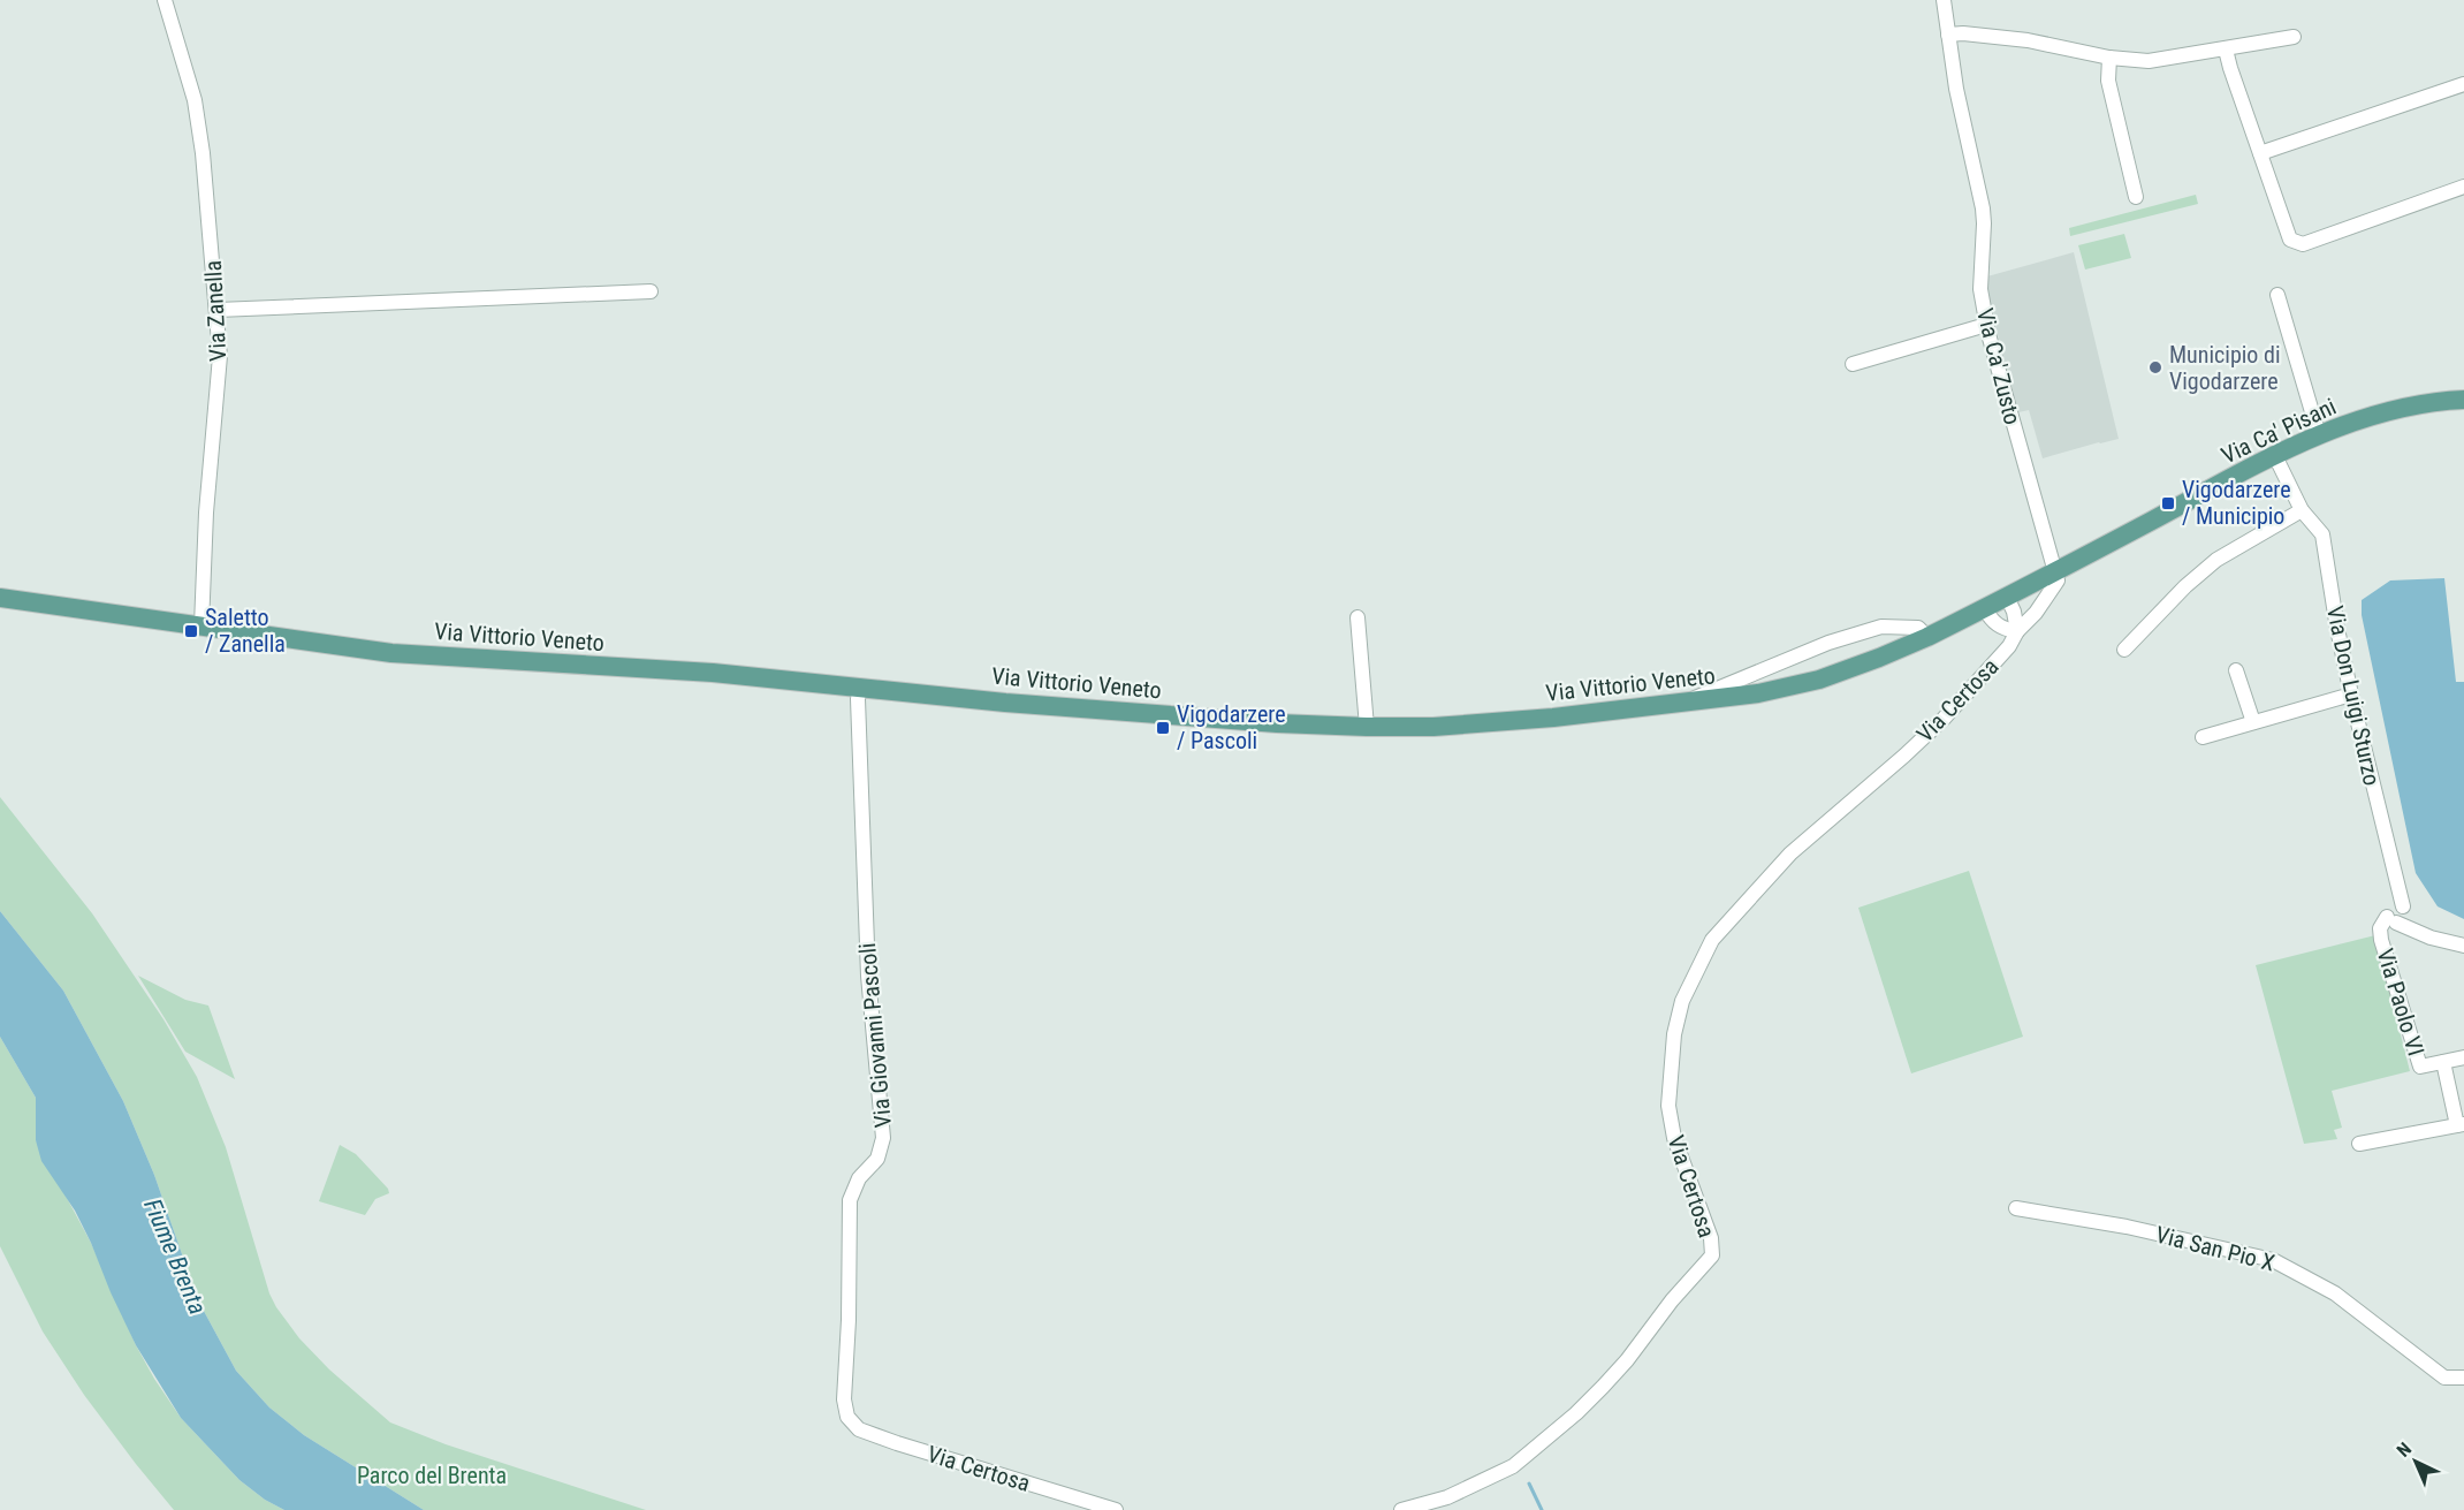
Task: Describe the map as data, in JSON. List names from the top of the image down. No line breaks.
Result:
{"streets":{"main road":["Via Ca' Pisani","Via Vittorio Veneto"],"street":["Via Zanella","Via Ca' Zusto","Via Don Luigi Sturzo","Via Certosa","Via Paolo VI","Via Giovanni Pascoli","Via San Pio X"]},"crossings":[["Via Zanella","Via Vittorio Veneto"],["Via Ca' Zusto","Via Vittorio Veneto"],["Via Ca' Zusto","Via Certosa"],["Via Ca' Pisani","Via Vittorio Veneto"],["Via Ca' Pisani","Via Don Luigi Sturzo"],["Via Vittorio Veneto","Via Certosa"],["Via Vittorio Veneto","Via Giovanni Pascoli"],["Via Don Luigi Sturzo","Via Paolo VI"],["Via Certosa","Via Giovanni Pascoli"]],"water":["Fiume Brenta"],"parks":["Parco del Brenta"],"places":{"other":["Municipio di Vigodarzere"],"transit":["Vigodarzere / Municipio","Saletto / Zanella","Vigodarzere / Pascoli"]},"north":"top left"}
